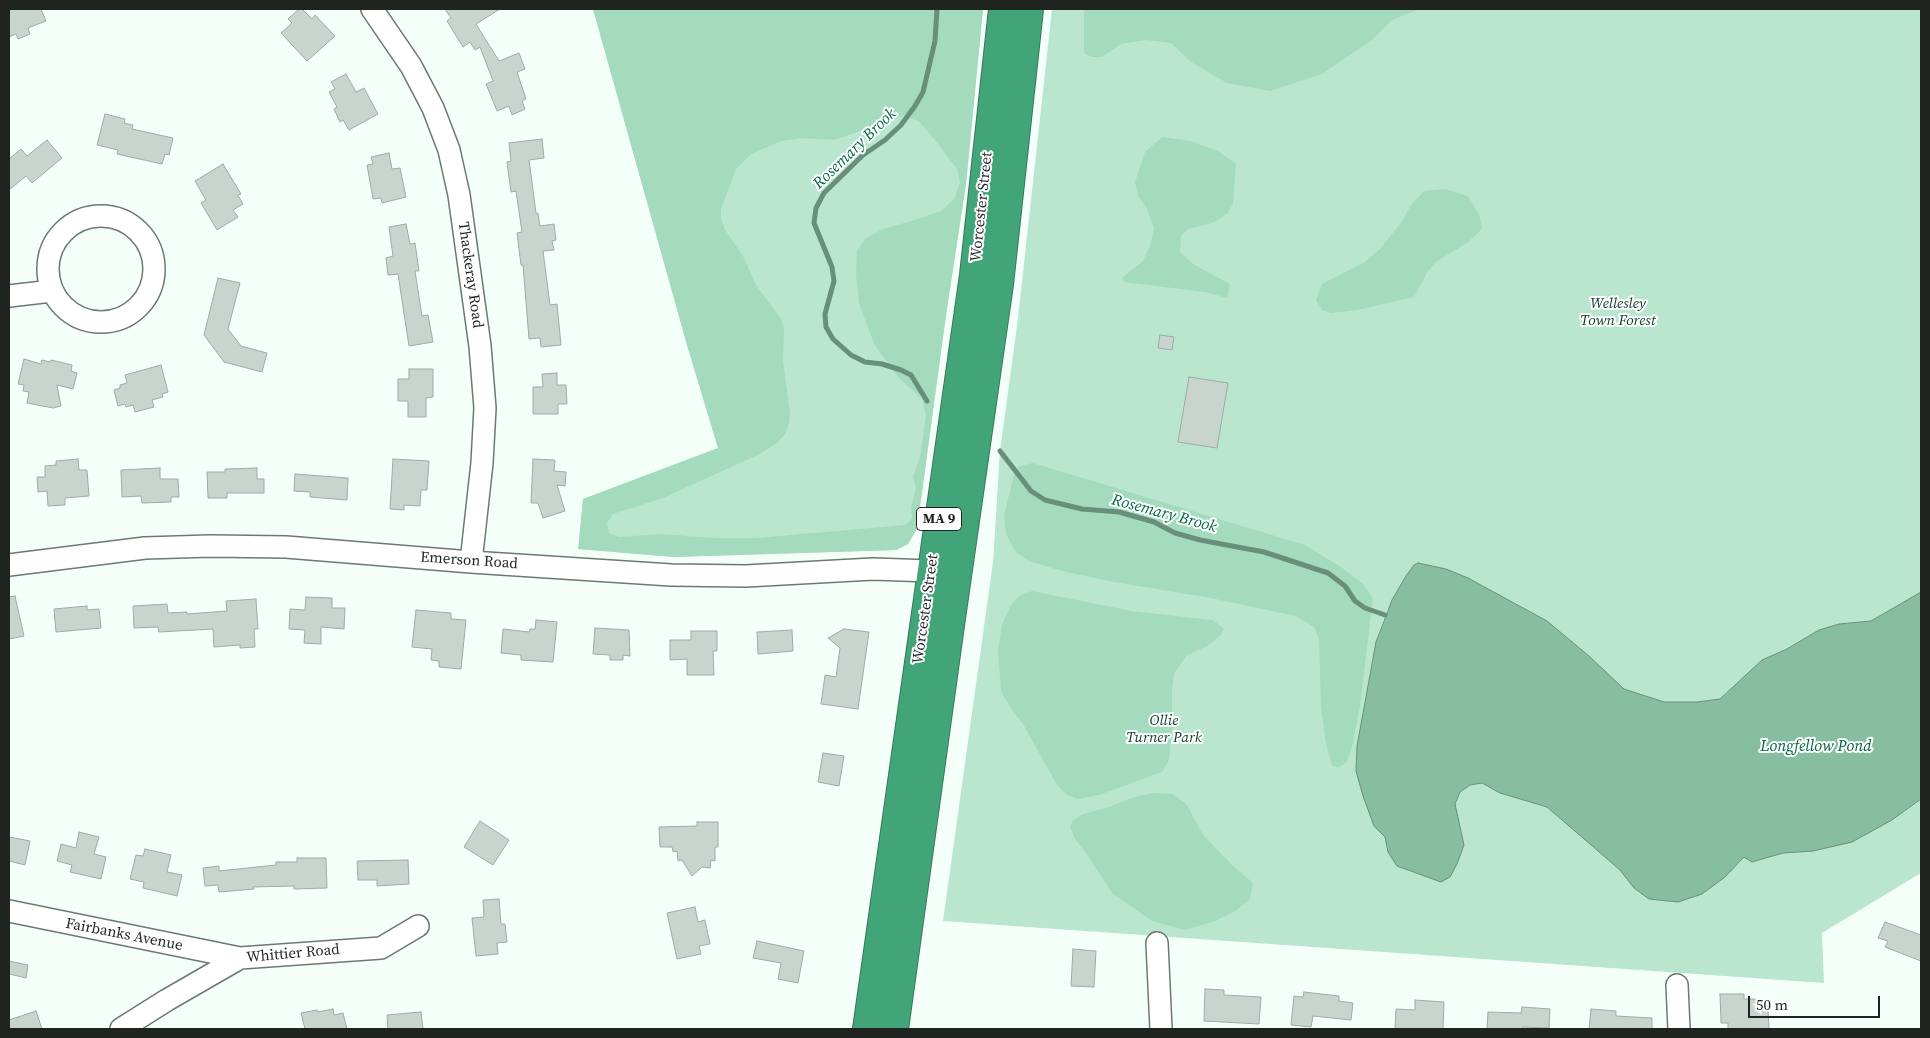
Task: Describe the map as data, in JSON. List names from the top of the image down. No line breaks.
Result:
{"streets":{"highway":["Worcester Street","MA 9"],"street":["Thackeray Road","Emerson Road","Fairbanks Avenue","Whittier Road"]},"crossings":[["Worcester Street","Emerson Road"],["Thackeray Road","Emerson Road"],["Fairbanks Avenue","Whittier Road"]],"water":["Rosemary Brook","Longfellow Pond"],"parks":["Wellesley Town Forest","Ollie Turner Park"],"scale_bar":"50 m"}
